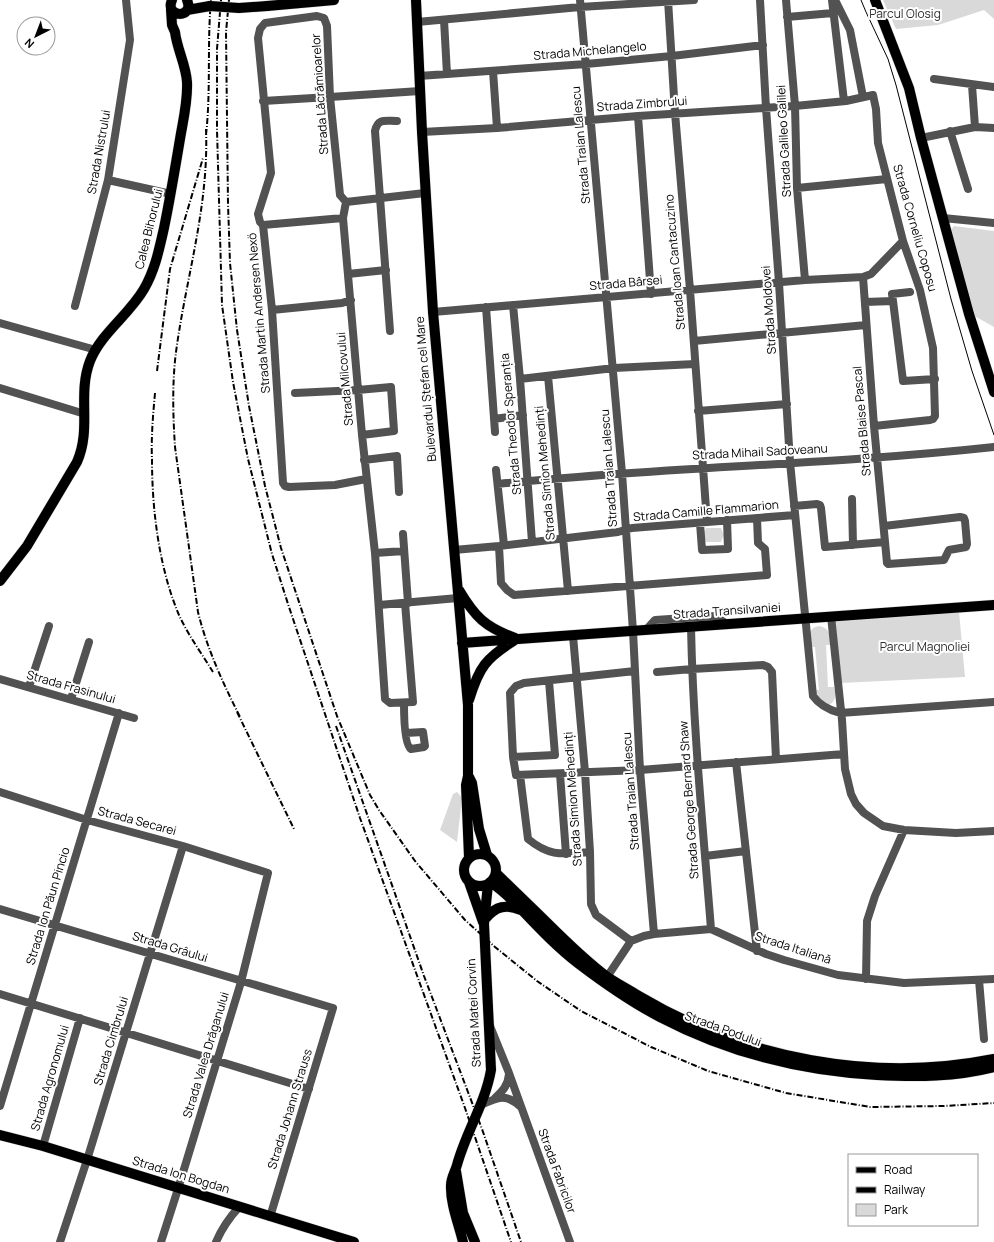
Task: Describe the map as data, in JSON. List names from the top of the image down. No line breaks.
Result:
{"streets":{"main road":["Calea Bihorului","Bulevardul Ștefan cel Mare","Strada Transilvaniei","Strada Matei Corvin","Strada Podului","Strada Ion Bogdan"],"street":["Strada Michelangelo","Strada Lăcrămioarelor","Strada Zimbrului","Strada Galileo Galilei","Strada Traian Lalescu","Strada Nistrului","Strada Corneliu Coposu","Strada Ioan Cantacuzino","Strada Bârsei","Strada Moldovei","Strada Martin Andersen Nexö","Strada Milcovului","Strada Blaise Pascal","Strada Theodor Speranția","Strada Mihail Sadoveanu","Strada Simion Mehedinți","Strada Camille Flammarion","Strada Frasinului","Strada George Bernard Shaw","Strada Secarei","Strada Ion Păun Pincio","Strada Grâului","Strada Italiană","Strada Cimbrului","Strada Valea Drăganului","Strada Agronomului","Strada Johann Strauss","Strada Fabricilor"]},"crossings":[["Strada Michelangelo","Strada Traian Lalescu"],["Strada Michelangelo","Strada Ioan Cantacuzino"],["Strada Michelangelo","Strada Moldovei"],["Strada Michelangelo","Bulevardul Ștefan cel Mare"],["Strada Lăcrămioarelor","Strada Martin Andersen Nexö"],["Strada Lăcrămioarelor","Strada Milcovului"],["Strada Zimbrului","Strada Galileo Galilei"],["Strada Zimbrului","Strada Traian Lalescu"],["Strada Zimbrului","Strada Corneliu Coposu"],["Strada Zimbrului","Strada Ioan Cantacuzino"],["Strada Zimbrului","Strada Moldovei"],["Strada Zimbrului","Bulevardul Ștefan cel Mare"],["Strada Galileo Galilei","Strada Bârsei"],["Strada Traian Lalescu","Strada Bârsei"],["Strada Traian Lalescu","Strada Mihail Sadoveanu"],["Strada Traian Lalescu","Strada Camille Flammarion"],["Strada Traian Lalescu","Strada Transilvaniei"],["Strada Corneliu Coposu","Strada Blaise Pascal"],["Strada Ioan Cantacuzino","Strada Bârsei"],["Strada Ioan Cantacuzino","Strada Mihail Sadoveanu"],["Strada Ioan Cantacuzino","Strada Camille Flammarion"],["Strada Bârsei","Strada Moldovei"],["Strada Bârsei","Bulevardul Ștefan cel Mare"],["Strada Bârsei","Strada Blaise Pascal"],["Strada Bârsei","Strada Theodor Speranția"],["Strada Moldovei","Strada Mihail Sadoveanu"],["Strada Moldovei","Strada Camille Flammarion"],["Strada Moldovei","Strada Transilvaniei"],["Strada Martin Andersen Nexö","Strada Milcovului"],["Bulevardul Ștefan cel Mare","Strada Camille Flammarion"],["Bulevardul Ștefan cel Mare","Strada Transilvaniei"],["Bulevardul Ștefan cel Mare","Strada Podului"],["Strada Blaise Pascal","Strada Mihail Sadoveanu"],["Strada Theodor Speranția","Strada Mihail Sadoveanu"],["Strada Theodor Speranția","Strada Camille Flammarion"],["Strada Mihail Sadoveanu","Strada Simion Mehedinți"],["Strada Simion Mehedinți","Strada Camille Flammarion"],["Strada Simion Mehedinți","Strada Transilvaniei"],["Strada Transilvaniei","Strada George Bernard Shaw"],["Strada Frasinului","Strada Ion Păun Pincio"],["Strada George Bernard Shaw","Strada Italiană"],["Strada Secarei","Strada Ion Păun Pincio"],["Strada Secarei","Strada Cimbrului"],["Strada Secarei","Strada Valea Drăganului"],["Strada Ion Păun Pincio","Strada Grâului"],["Strada Grâului","Strada Cimbrului"],["Strada Grâului","Strada Valea Drăganului"],["Strada Grâului","Strada Johann Strauss"],["Strada Matei Corvin","Strada Fabricilor"],["Strada Cimbrului","Strada Ion Bogdan"],["Strada Valea Drăganului","Strada Ion Bogdan"],["Strada Agronomului","Strada Ion Bogdan"],["Strada Johann Strauss","Strada Ion Bogdan"]],"parks":["Parcul Olosig","Parcul Magnoliei"],"legend":["Road","Railway","Park"],"north":"bottom left"}
